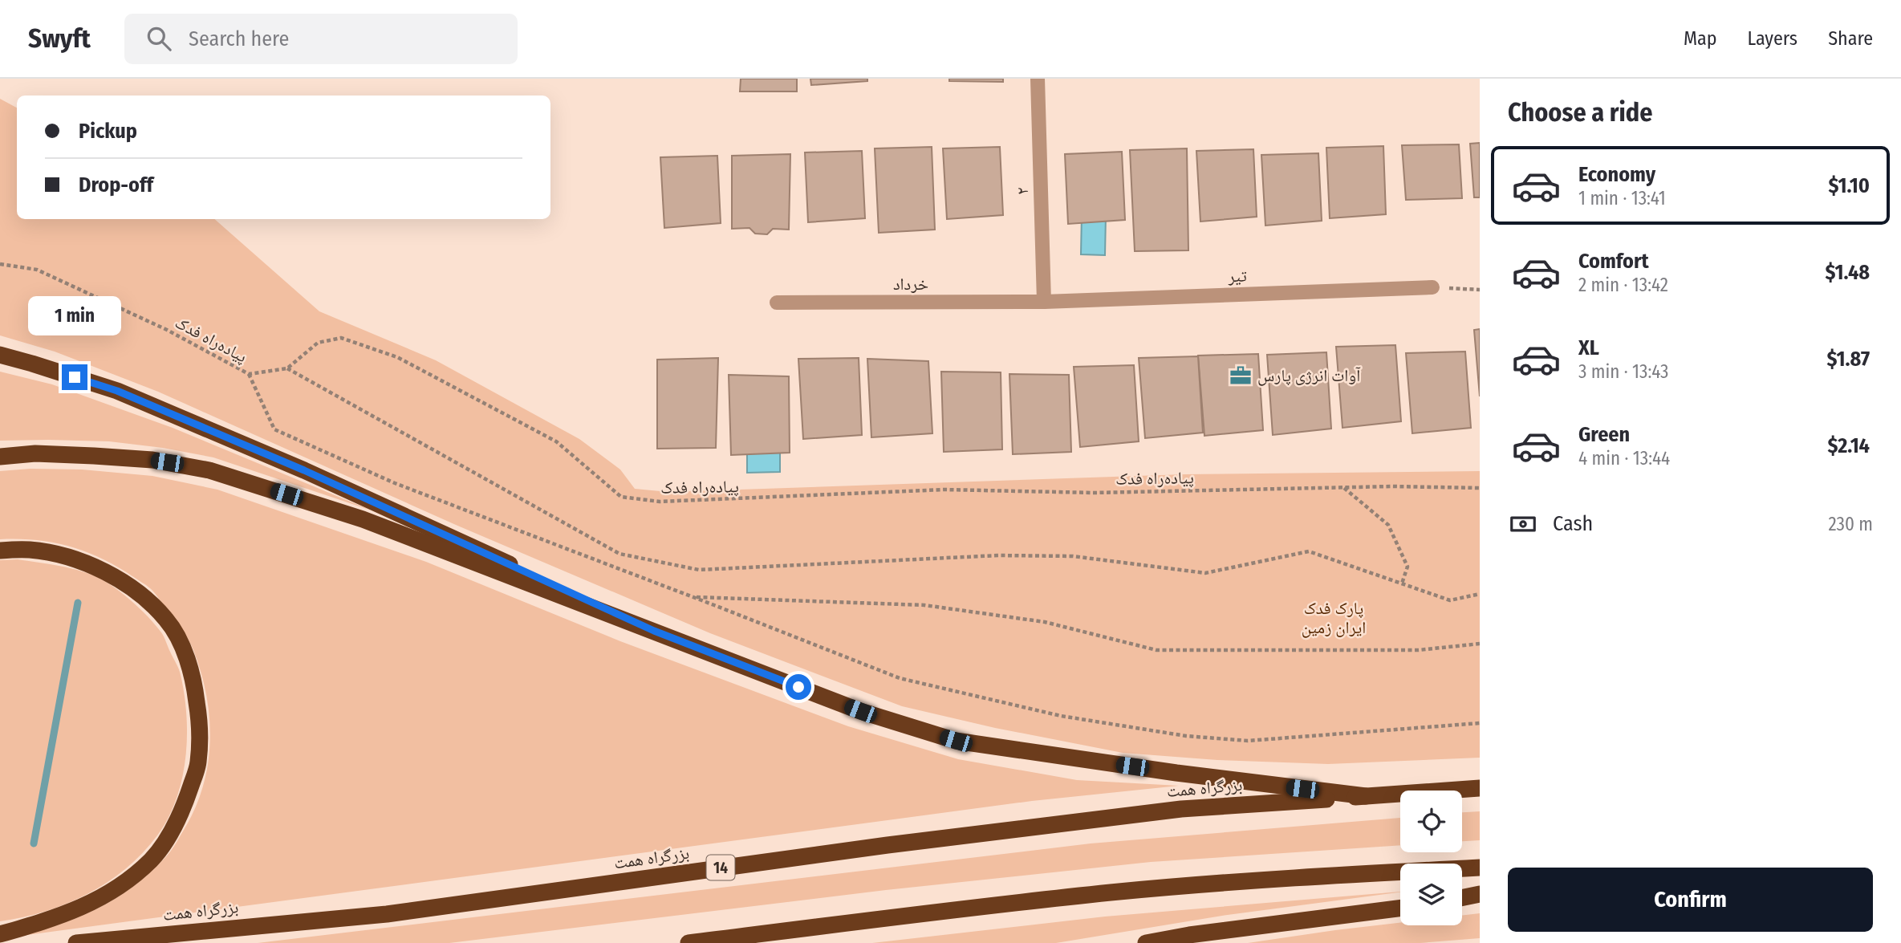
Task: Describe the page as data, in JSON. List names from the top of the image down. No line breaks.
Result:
{"streets":{"highway":["بزرگراه همت","14"],"street":["۲","تیر","خرداد"],"path":["پیاده‌راه فدک"]},"crossings":[["۲","تیر"],["۲","خرداد"],["تیر","خرداد"],["بزرگراه همت","14"]],"parks":["پارک فدک ایران زمین"],"places":{"office":["آوات انرژی پارس"]},"page":{"header":"Swyft","search":"Search here","nav":["Map","Layers","Share"],"heading":"Choose a ride","banner":["Pickup","Drop-off"],"list":[{"name":"Economy","note":"1 min · 13:41","value":"$1.10"},{"name":"Comfort","note":"2 min · 13:42","value":"$1.48"},{"name":"XL","note":"3 min · 13:43","value":"$1.87"},{"name":"Green","note":"4 min · 13:44","value":"$2.14"}],"bubble":"1 min","pay":["Cash","230 m"],"buttons":"Confirm"}}
